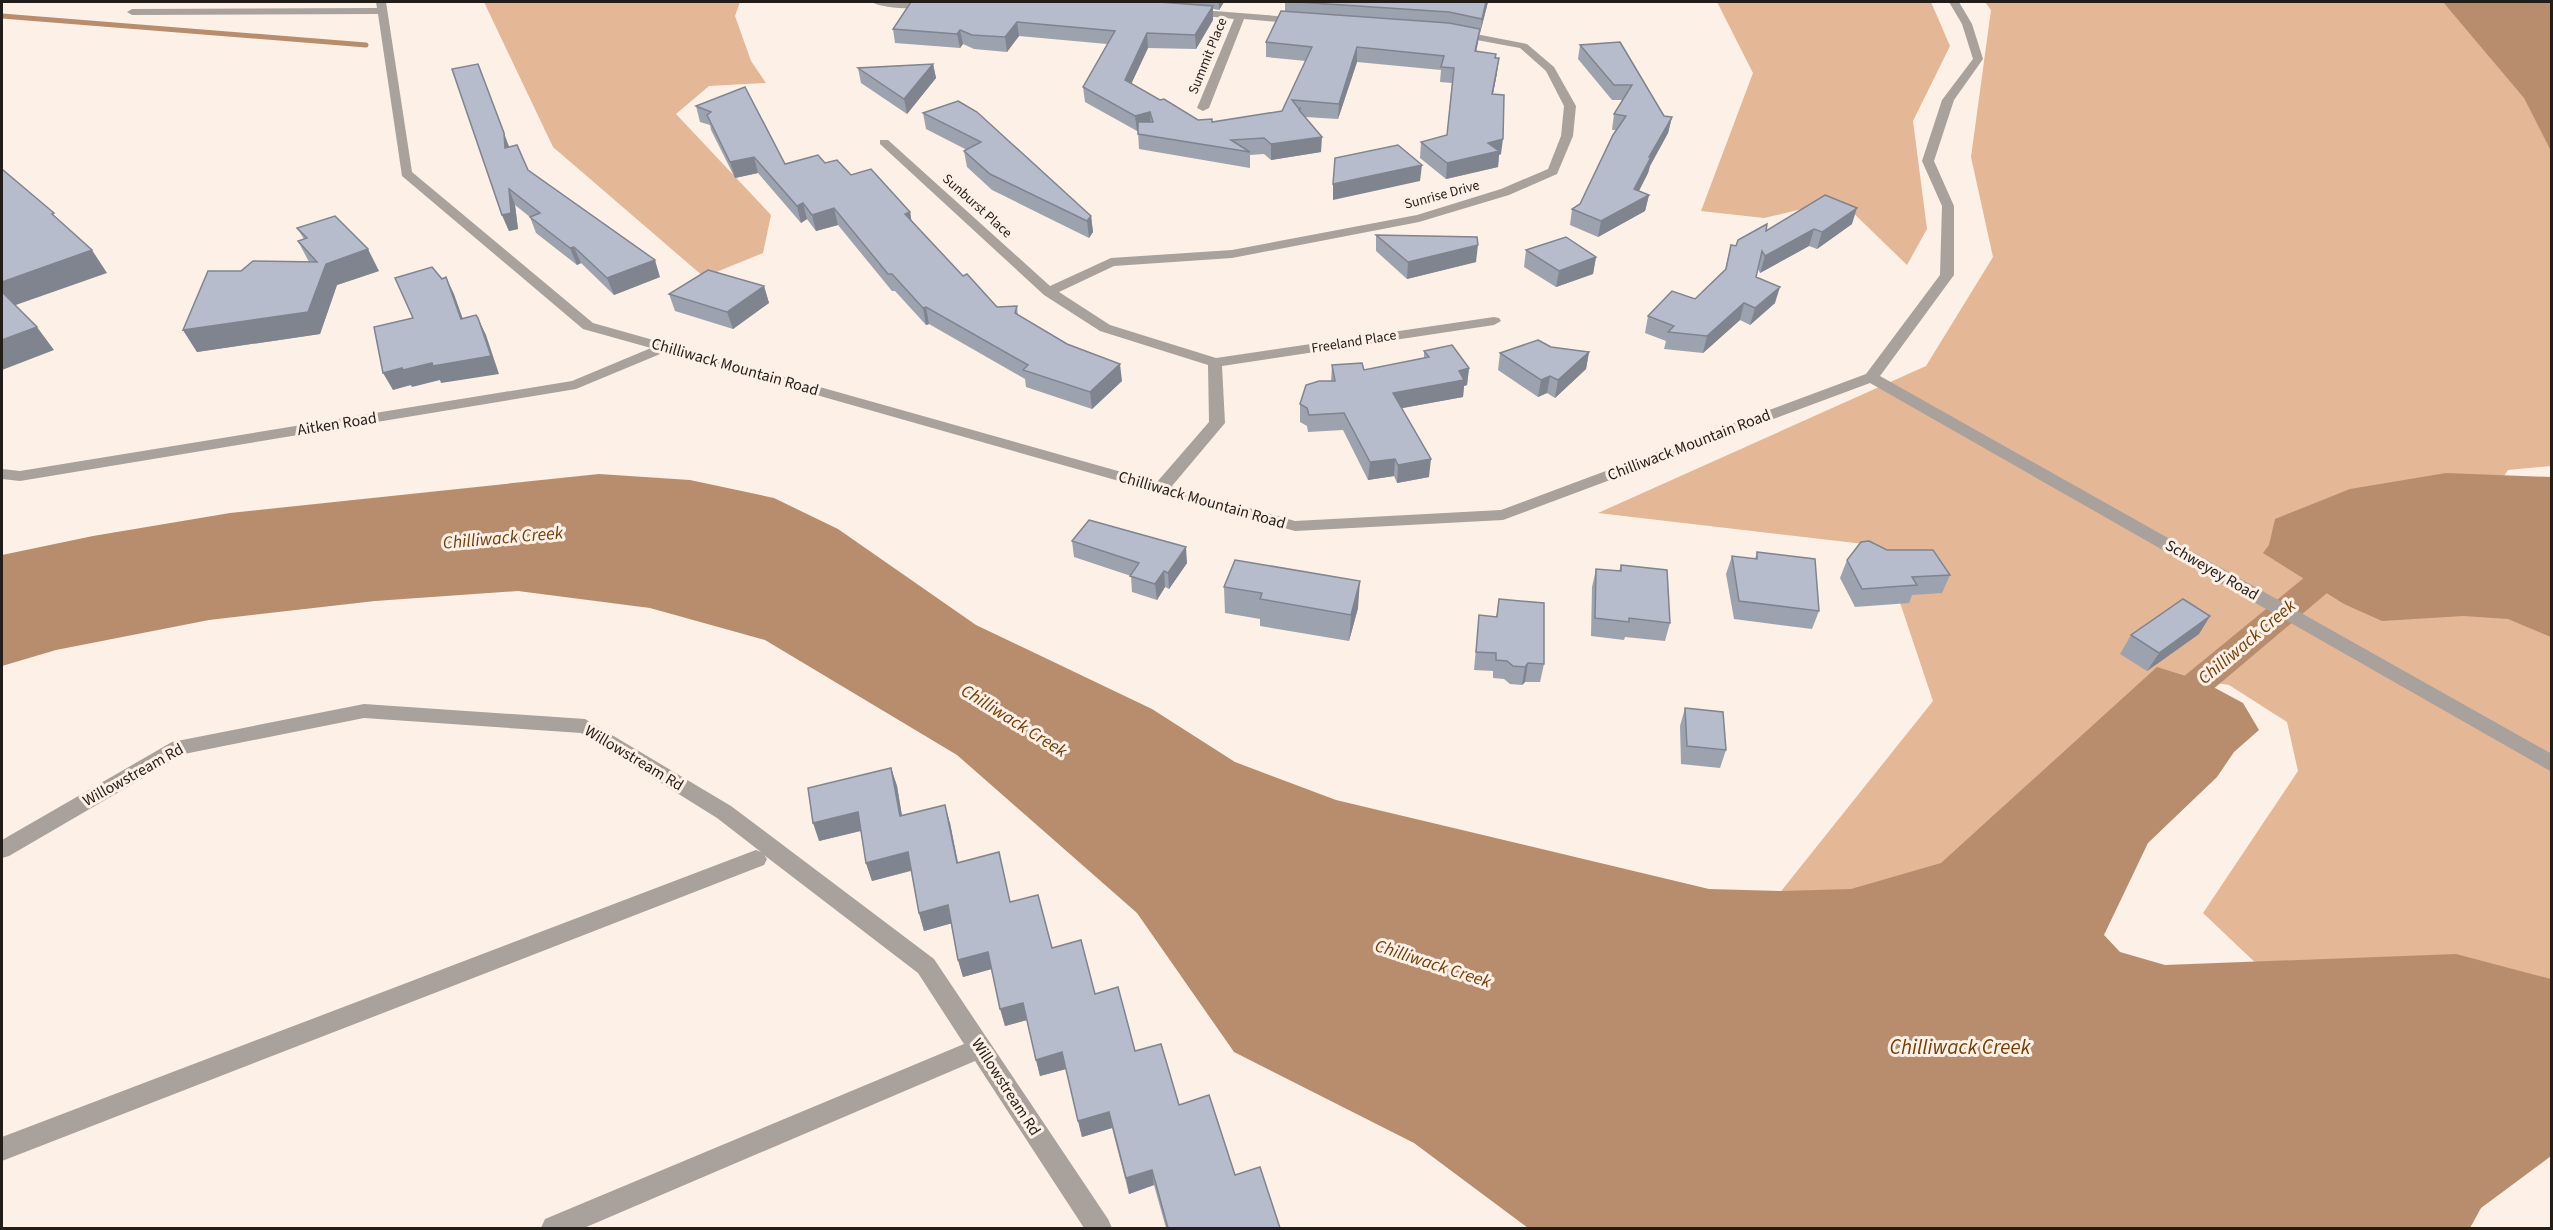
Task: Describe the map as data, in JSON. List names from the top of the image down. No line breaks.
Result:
{"streets":{"street":["Summit Place","Sunrise Drive","Sunburst Place","Freeland Place","Chilliwack Mountain Road","Aitken Road","Schweyey Road","Willowstream Rd"]},"crossings":[["Sunrise Drive","Sunburst Place"],["Chilliwack Mountain Road","Aitken Road"],["Chilliwack Mountain Road","Schweyey Road"]],"water":["Chilliwack Creek"]}
